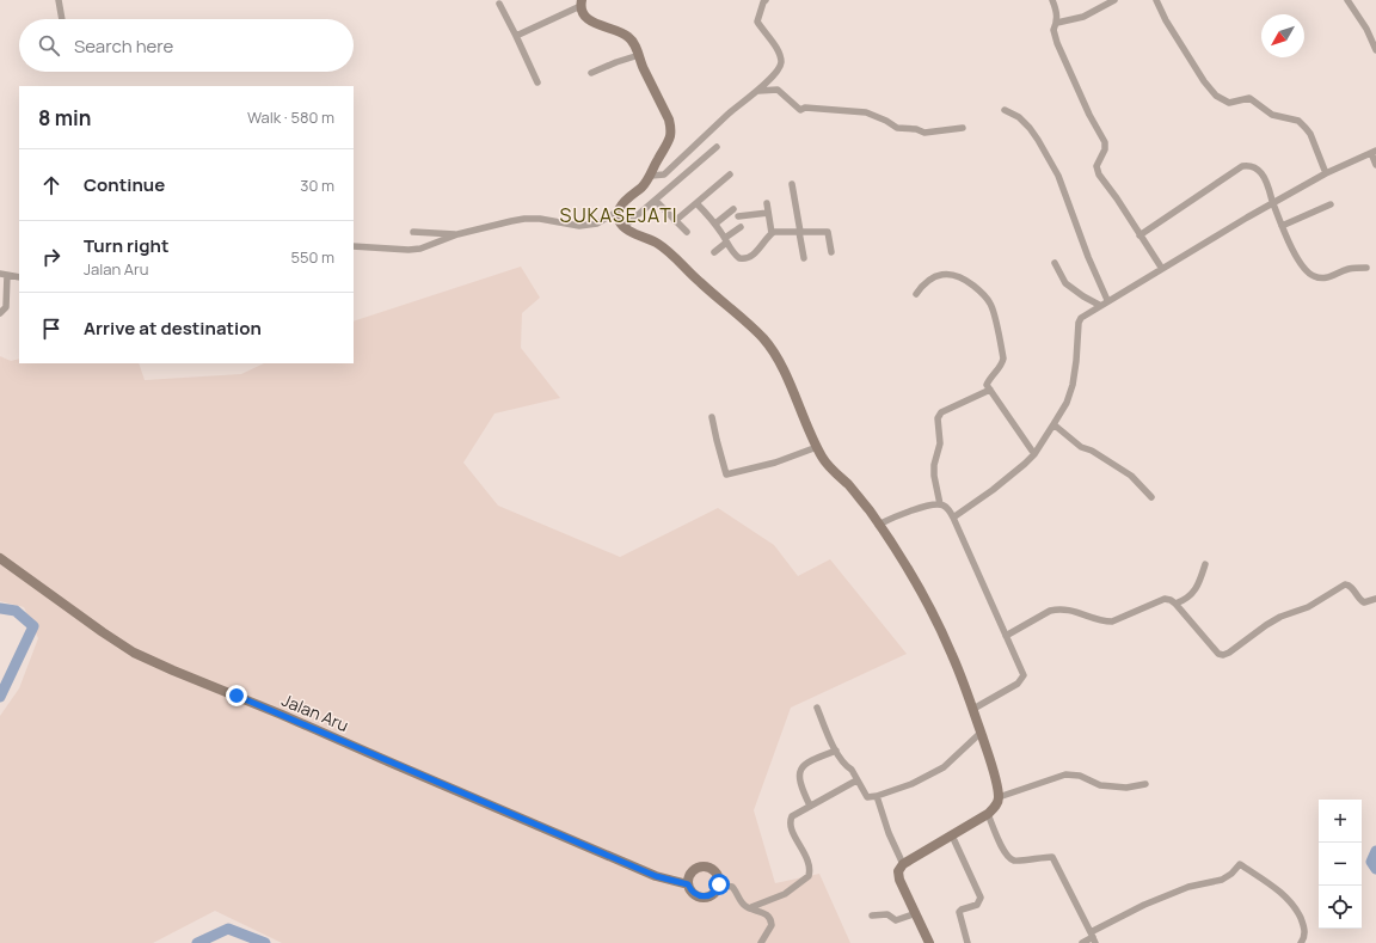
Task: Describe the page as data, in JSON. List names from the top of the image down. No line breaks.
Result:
{"streets":{"street":["Jalan Aru"]},"districts":["SUKASEJATI"],"north":"bottom left","page":{"search":"Search here","heading":["8 min","Walk · 580 m"],"list":[["Continue","30 m"],["Turn right","Jalan Aru","550 m"],"Arrive at destination"],"map_buttons":["+","−"]}}
